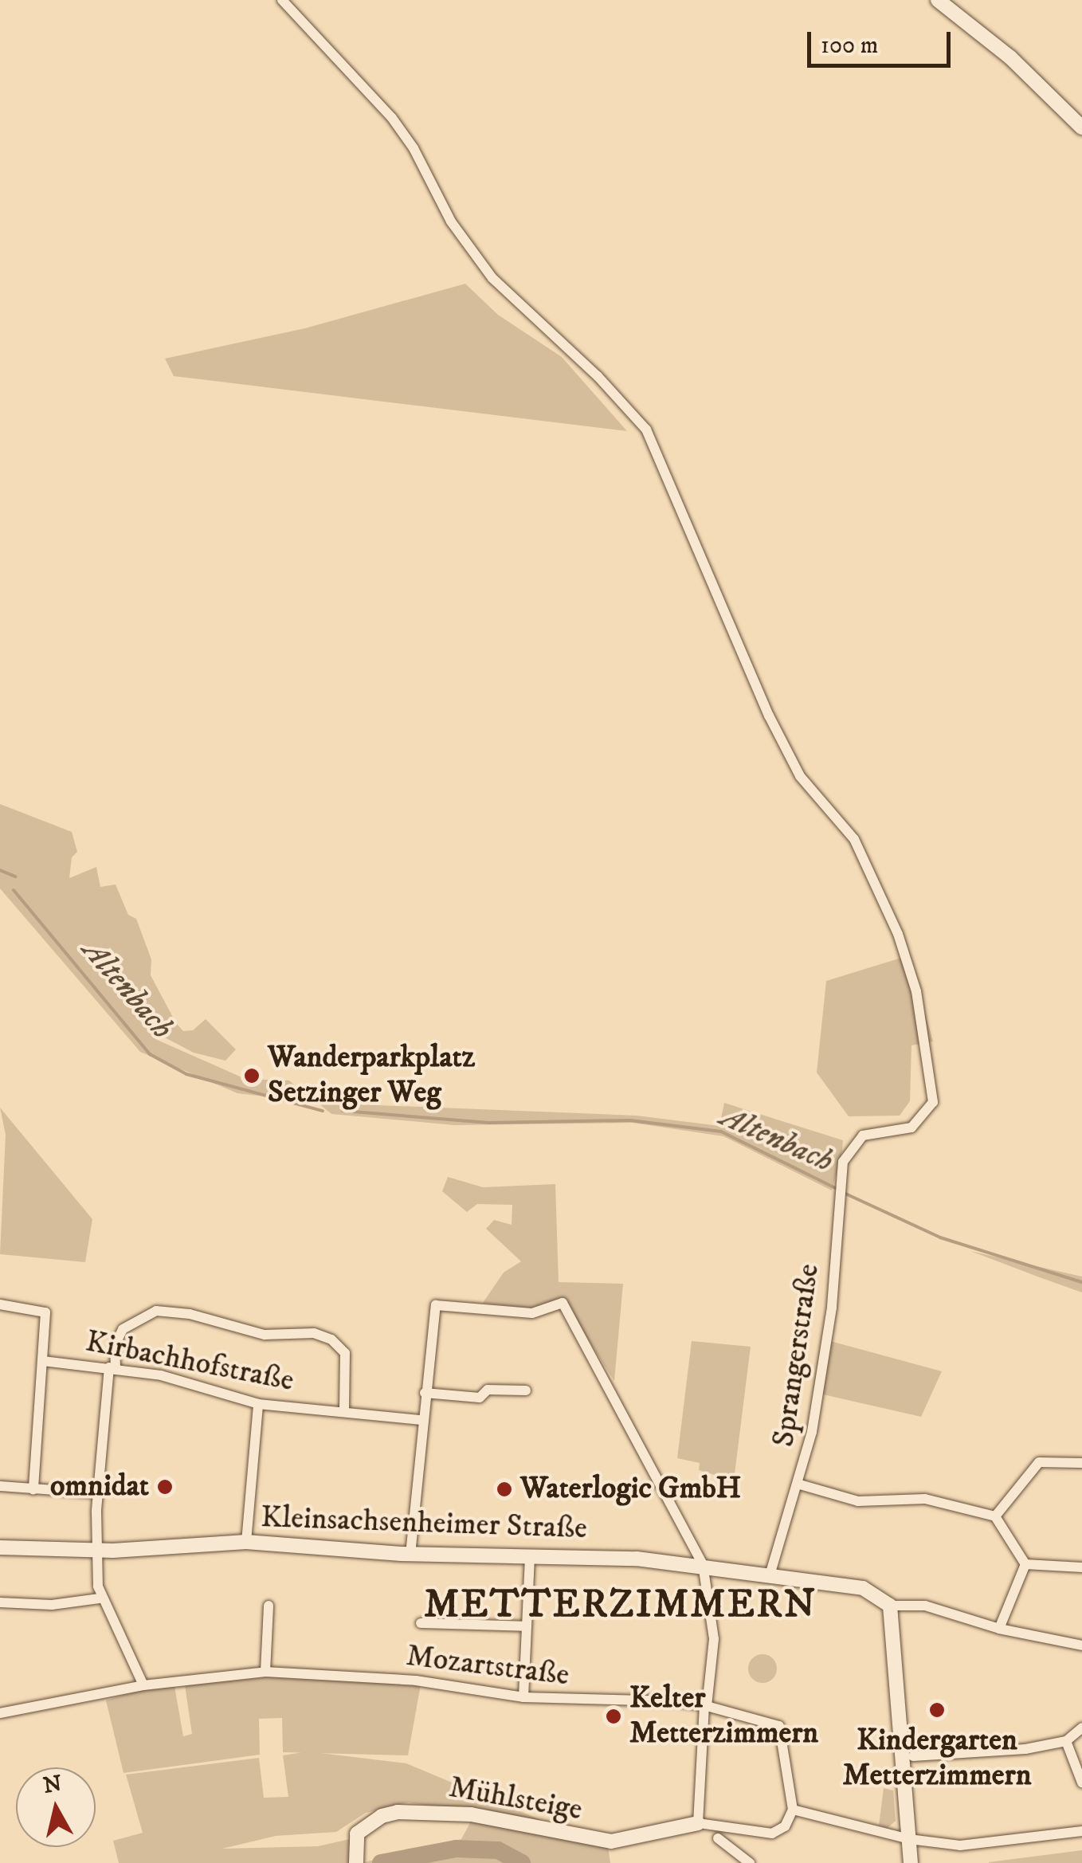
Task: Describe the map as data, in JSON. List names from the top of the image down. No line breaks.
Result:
{"streets":{"main road":["Kleinsachsenheimer Straße","Mühlsteige"],"street":["Sprangerstraße","Kirbachhofstraße","Mozartstraße"]},"crossings":[["Sprangerstraße","Kleinsachsenheimer Straße"]],"districts":["METTERZIMMERN"],"water":["Altenbach"],"places":["Wanderparkplatz Setzinger Weg","omnidat","Waterlogic GmbH","Kindergarten Metterzimmern","Kelter Metterzimmern"],"scale_bar":"100 m","north":"top"}
